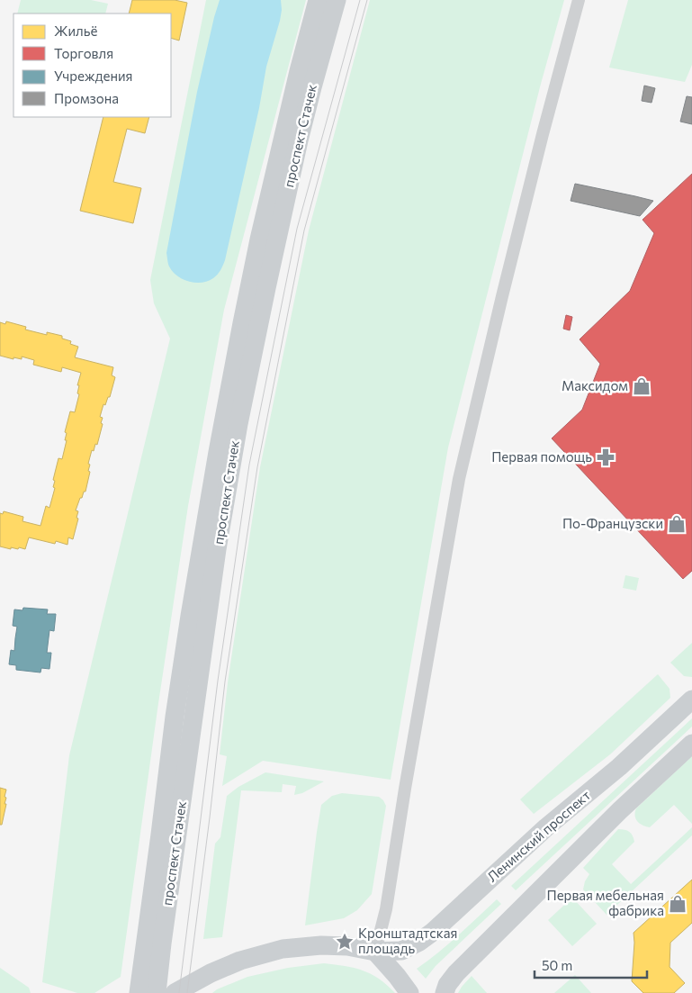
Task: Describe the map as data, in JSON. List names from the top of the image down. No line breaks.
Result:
{"streets":{"main road":["проспект Стачек","Ленинский проспект"]},"places":{"shop":["Максидом","По-Французски","Первая мебельная фабрика"],"pharmacy":["Первая помощь"],"place":["Кронштадтская площадь"]},"legend":["Жильё","Торговля","Учреждения","Промзона"],"scale_bar":"50 m"}
